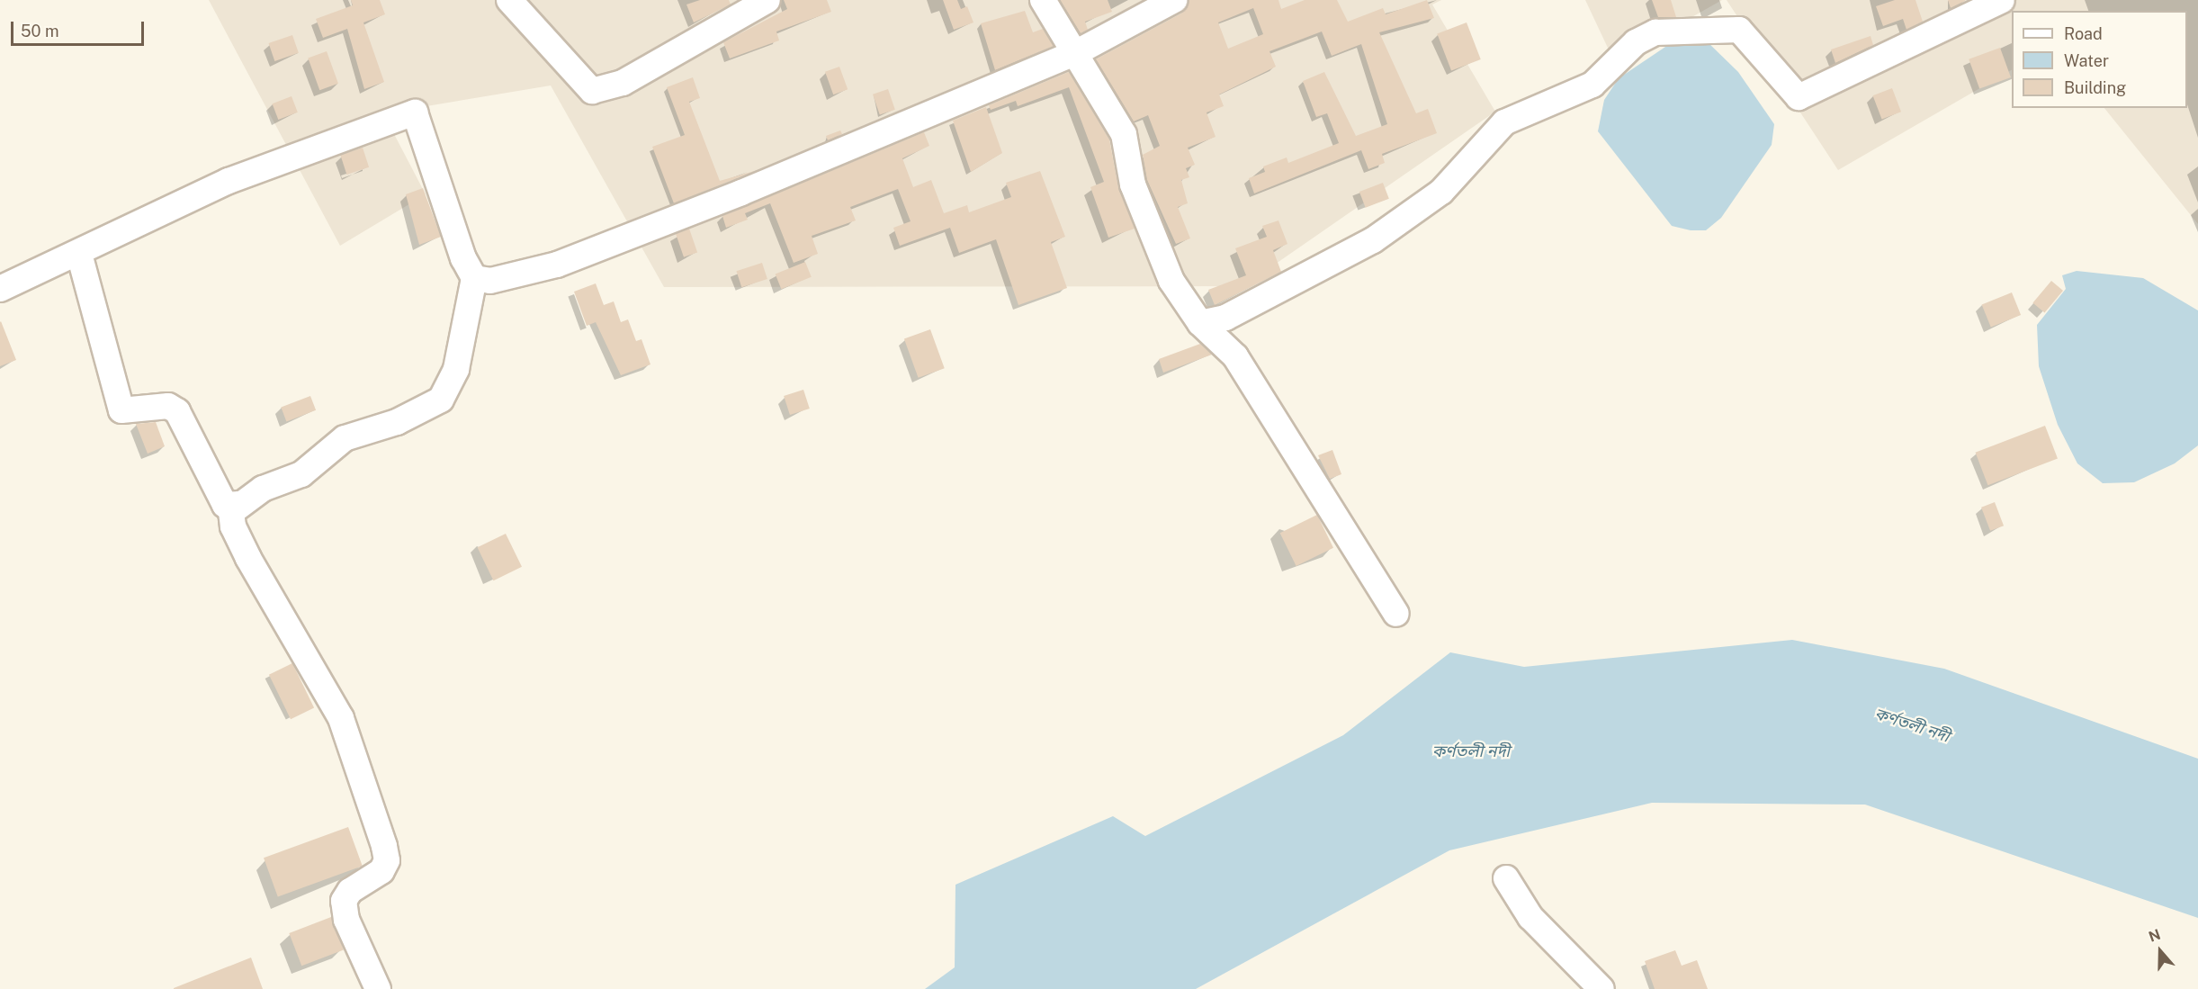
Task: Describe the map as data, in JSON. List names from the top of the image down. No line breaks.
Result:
{"water":["কর্ণতলী নদী"],"legend":["Road","Water","Building"],"scale_bar":"50 m","north":"top"}
